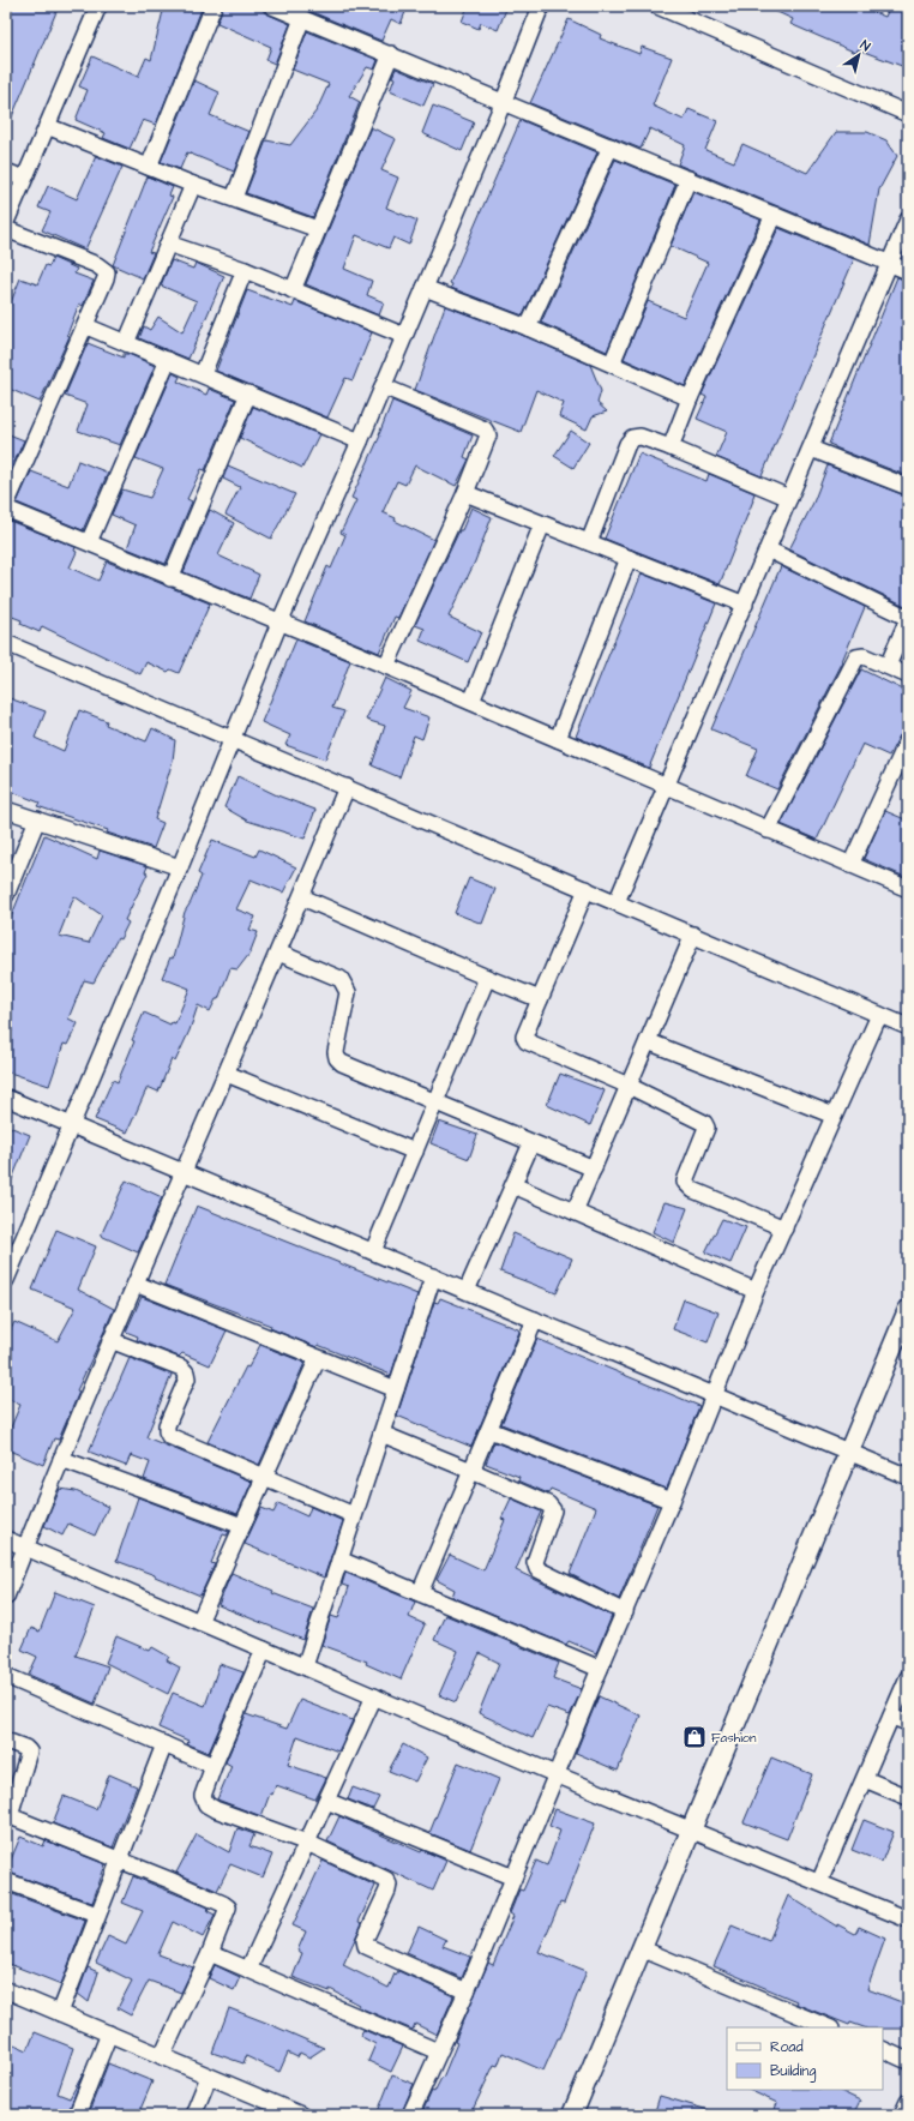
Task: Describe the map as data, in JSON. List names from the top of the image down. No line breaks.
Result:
{"places":{"shop":["Fashion"]},"legend":["Road","Building"],"north":"top right"}
